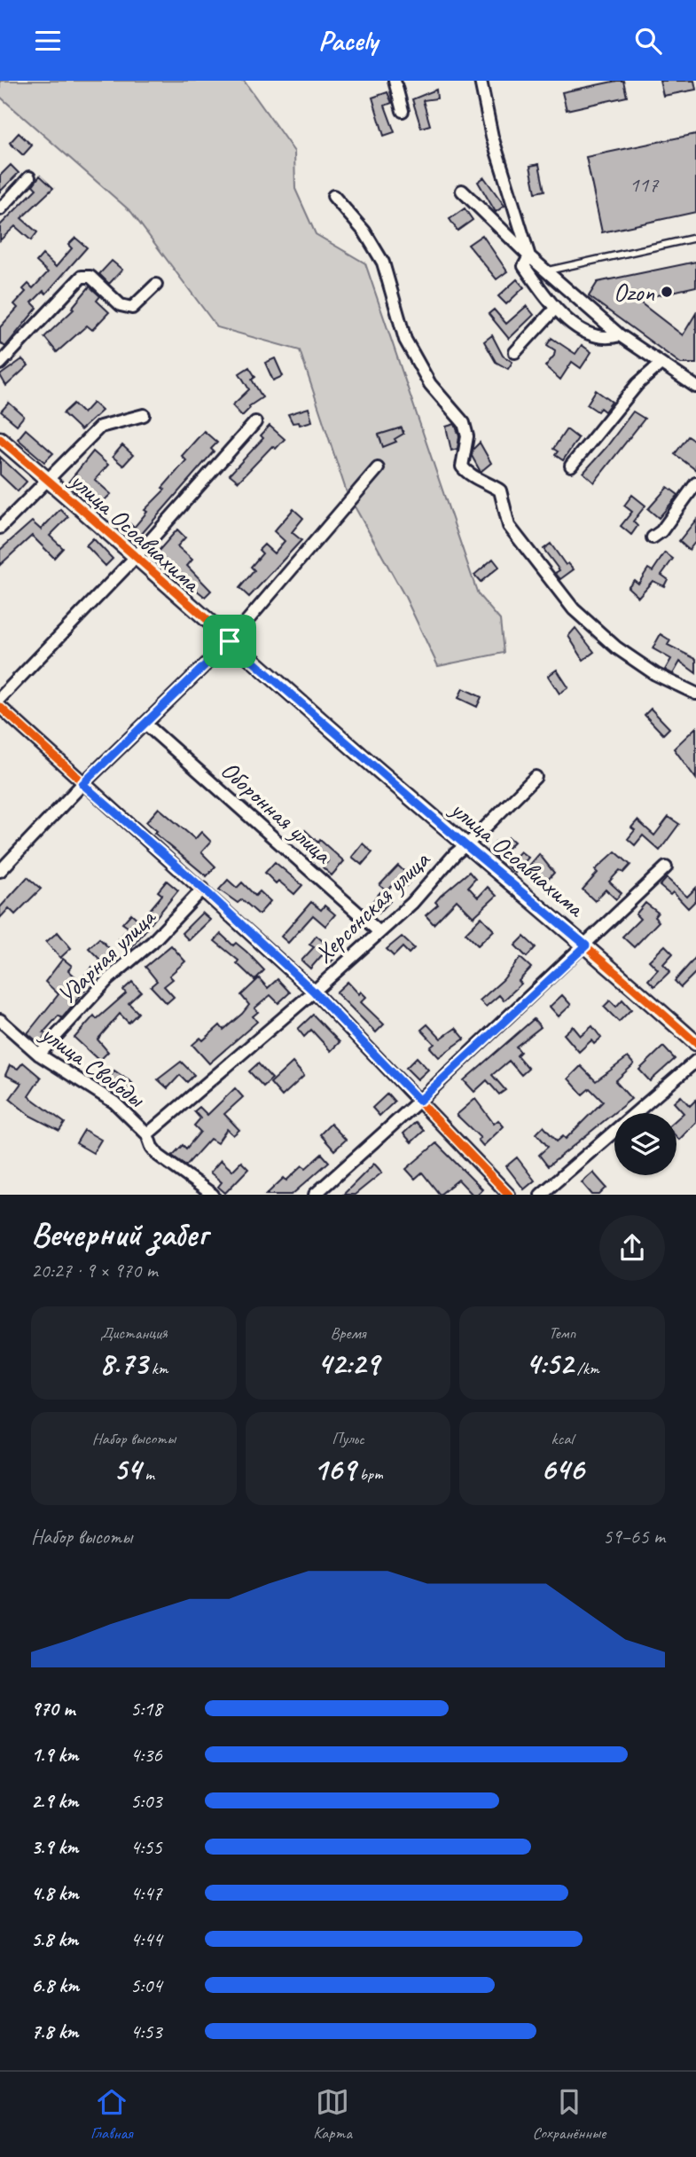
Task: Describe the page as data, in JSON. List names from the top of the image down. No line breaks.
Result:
{"streets":{"street":["улица Осоавиахима","Оборонная улица","Херсонская улица","Ударная улица","улица Свободы"]},"crossings":[["улица Осоавиахима","Херсонская улица"],["Оборонная улица","Херсонская улица"],["Херсонская улица","улица Свободы"],["Ударная улица","улица Свободы"]],"places":["Ozon"],"house_numbers":["117"],"page":{"header":"Pacely","heading":["Вечерний забег","20:27 · 9 × 970 m"],"stats":[["Дистанция","8.73 km"],["Время","42:29"],["Темп","4:52 /km"],["Набор высоты","54 m"],["Пульс","169 bpm"],["kcal","646"]],"chart":["Набор высоты","59–65 m"],"list":[{"name":"970 m","note":"5:18"},{"name":"1.9 km","note":"4:36"},{"name":"2.9 km","note":"5:03"},{"name":"3.9 km","note":"4:55"},{"name":"4.8 km","note":"4:47"},{"name":"5.8 km","note":"4:44"},{"name":"6.8 km","note":"5:04"},{"name":"7.8 km","note":"4:53"}],"tabs":["Главная","Карта","Сохранённые"]}}
